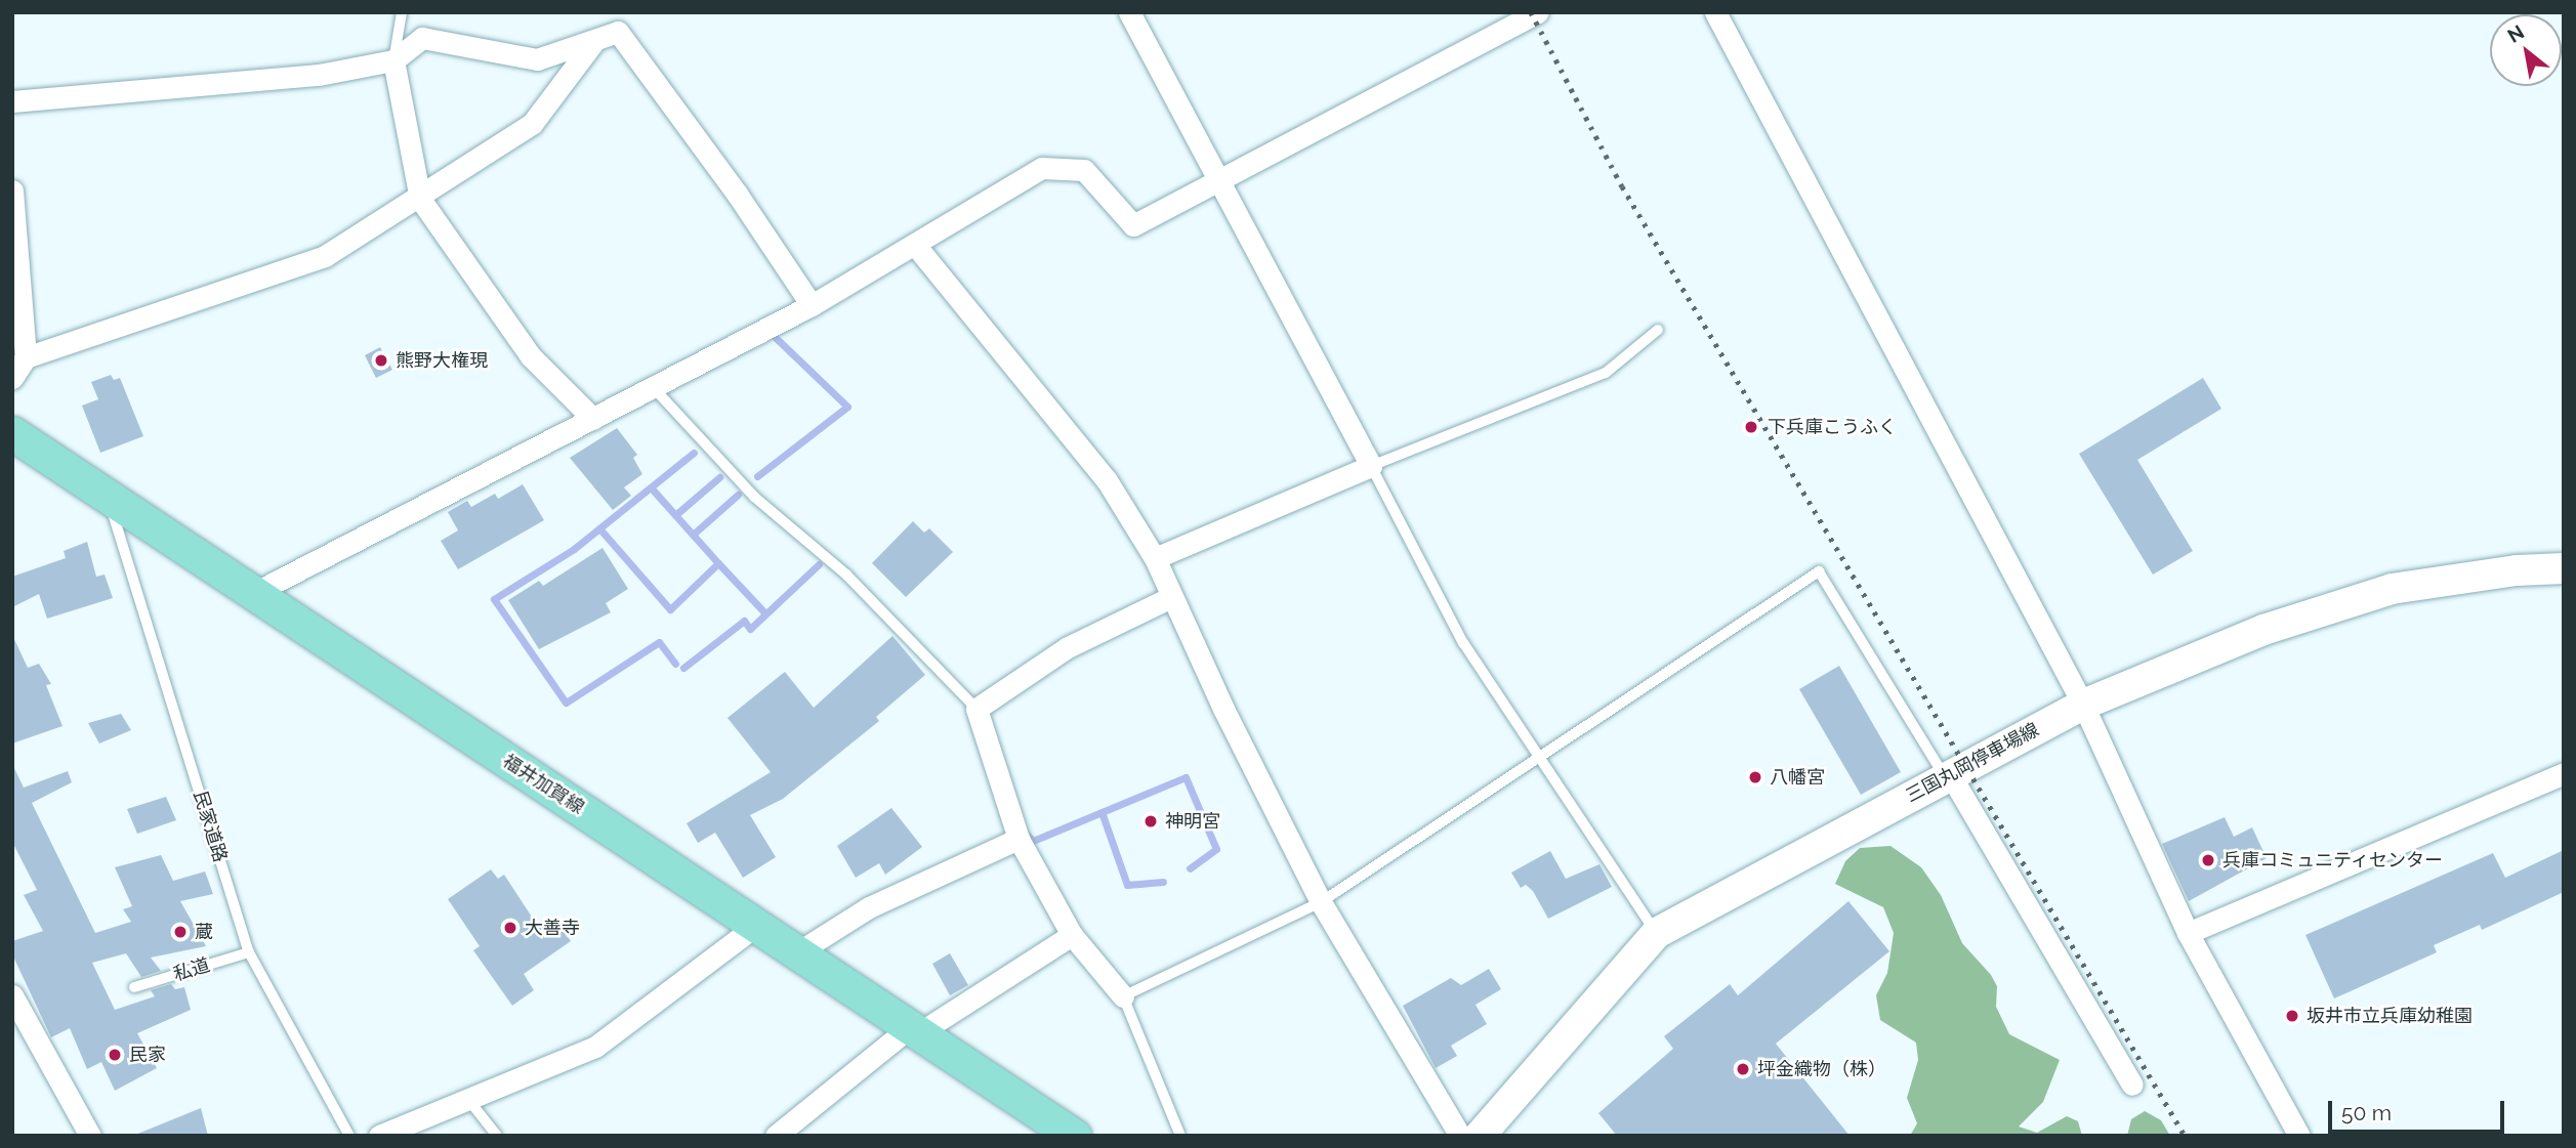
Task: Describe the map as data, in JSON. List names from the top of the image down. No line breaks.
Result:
{"streets":{"main road":["三国丸岡停車場線","福井加賀線"],"lane":["民家道路","私道"]},"crossings":[["福井加賀線","民家道路"],["民家道路","私道"]],"places":["熊野大権現","下兵庫こうふく","八幡宮","神明宮","兵庫コミュニティセンター","大善寺","蔵","坂井市立兵庫幼稚園","民家","坪金織物（株）"],"scale_bar":"50 m","north":"top left"}
